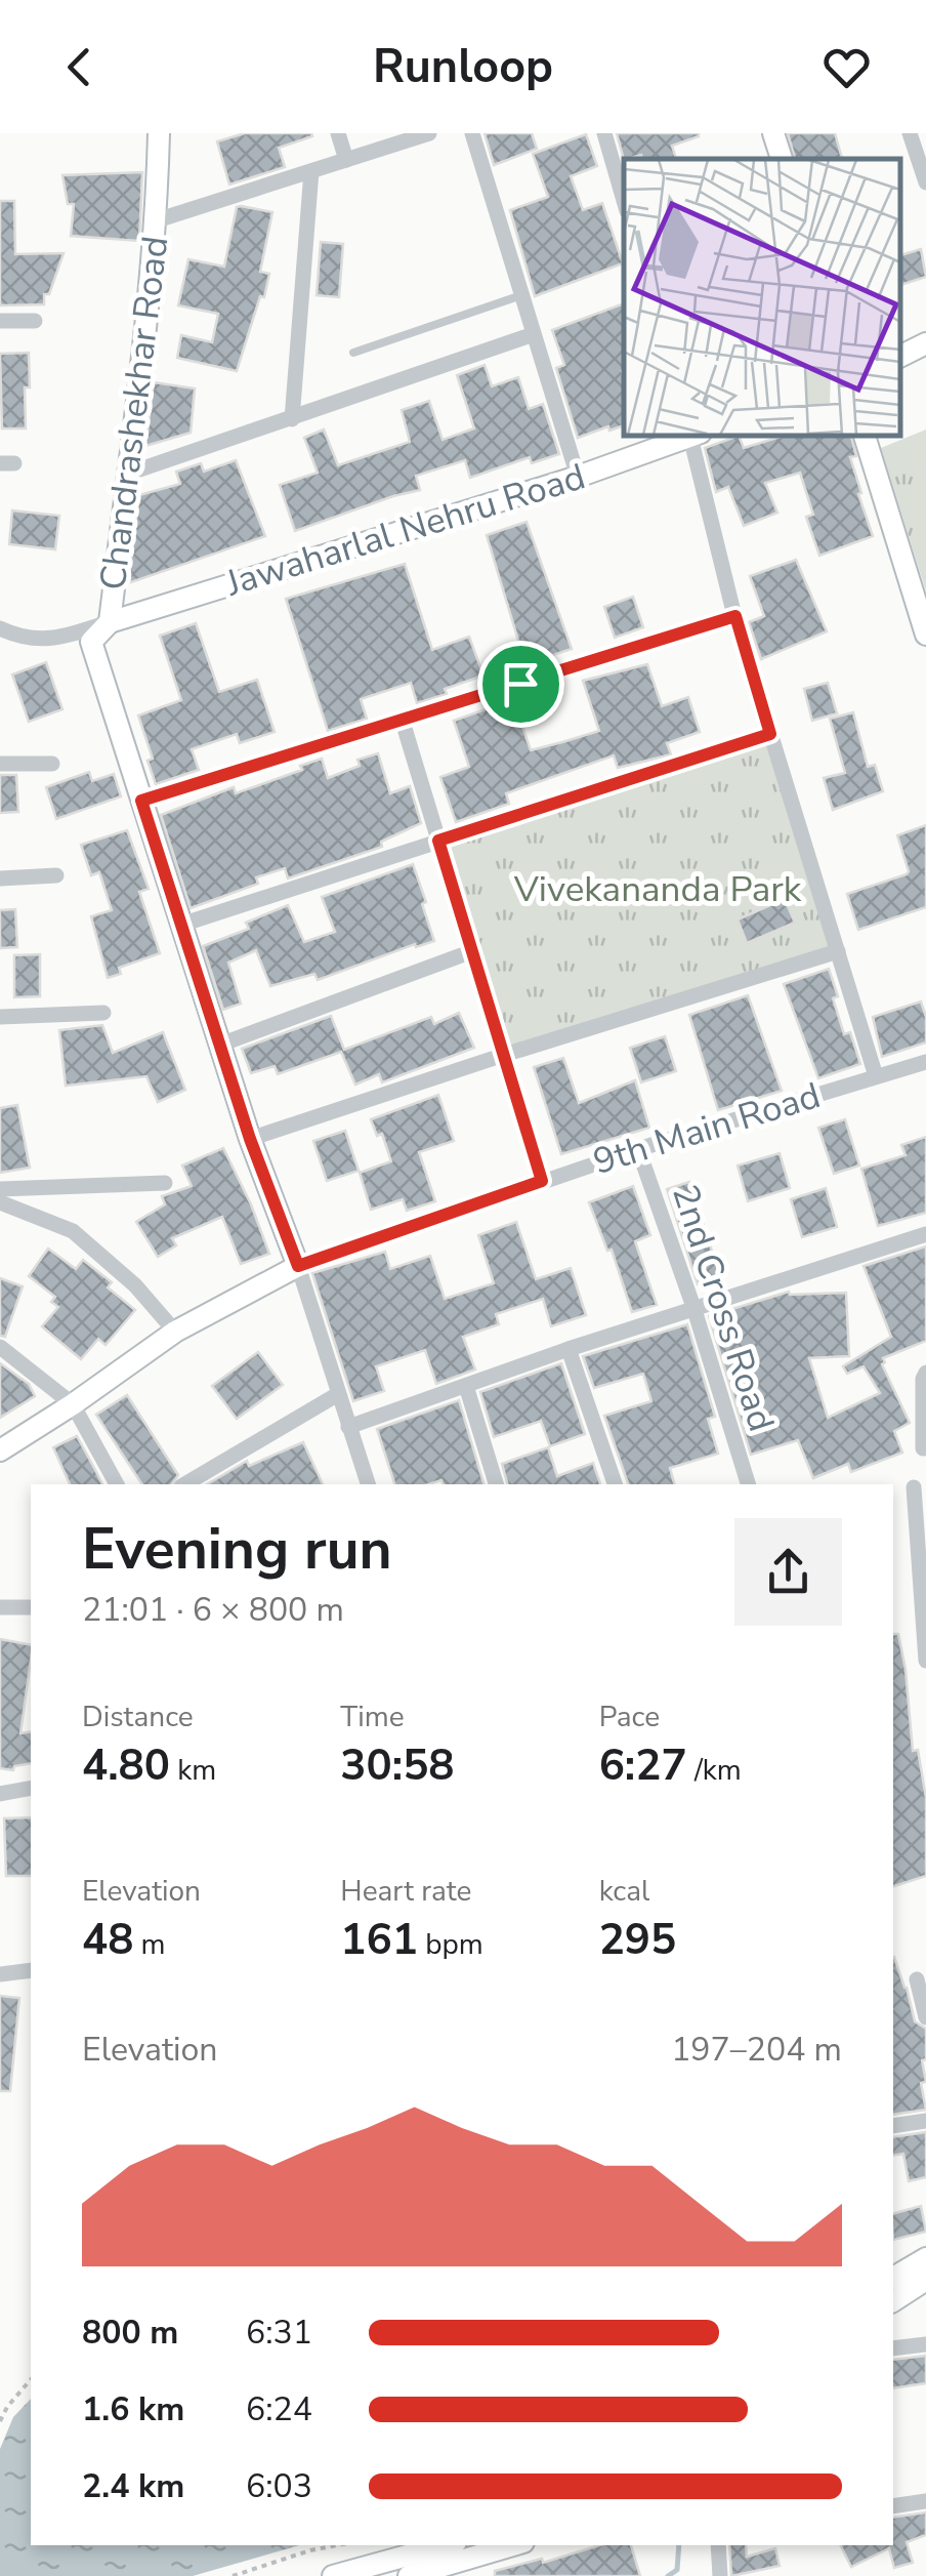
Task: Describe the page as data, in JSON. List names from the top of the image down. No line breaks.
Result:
{"streets":{"street":["Chandrashekhar Road","Jawaharlal Nehru Road","9th Main Road","2nd Cross Road"]},"crossings":[["Chandrashekhar Road","Jawaharlal Nehru Road"],["Chandrashekhar Road","9th Main Road"],["9th Main Road","2nd Cross Road"]],"parks":["Vivekananda Park"],"page":{"header":"Runloop","heading":["Evening run","21:01 · 6 × 800 m"],"stats":[["Distance","4.80 km"],["Time","30:58"],["Pace","6:27 /km"],["Elevation","48 m"],["Heart rate","161 bpm"],["kcal","295"]],"chart":["Elevation","197–204 m"],"list":[{"name":"800 m","note":"6:31"},{"name":"1.6 km","note":"6:24"},{"name":"2.4 km","note":"6:03"}]}}
